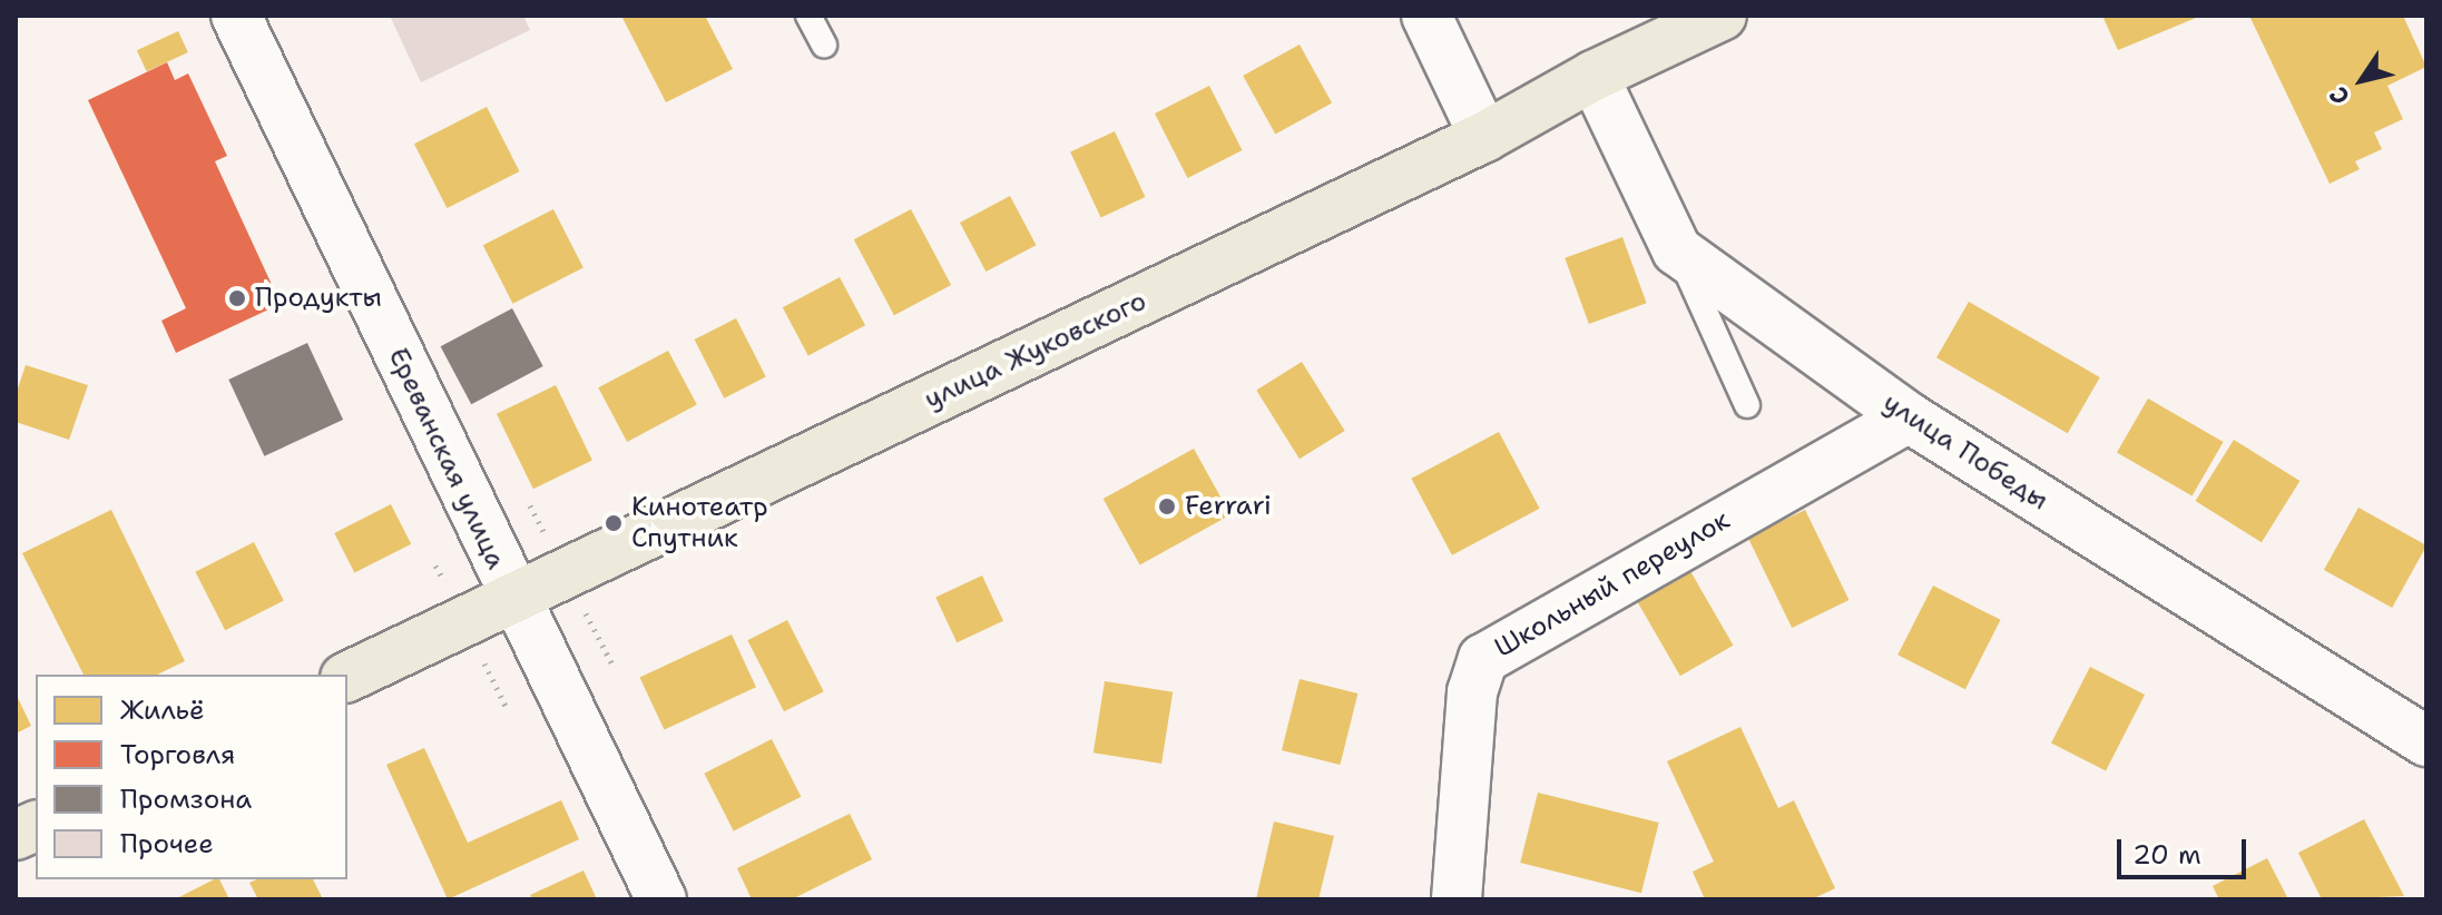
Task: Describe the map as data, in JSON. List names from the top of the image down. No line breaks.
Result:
{"streets":{"main road":["улица Жуковского"],"street":["улица Победы","Ереванская улица","Школьный переулок"]},"crossings":[["улица Жуковского","улица Победы"],["улица Жуковского","Ереванская улица"],["улица Победы","Школьный переулок"]],"places":["Продукты","Ferrari","Кинотеатр Спутник"],"legend":["Жильё","Торговля","Промзона","Прочее"],"scale_bar":"20 m","north":"bottom left"}
